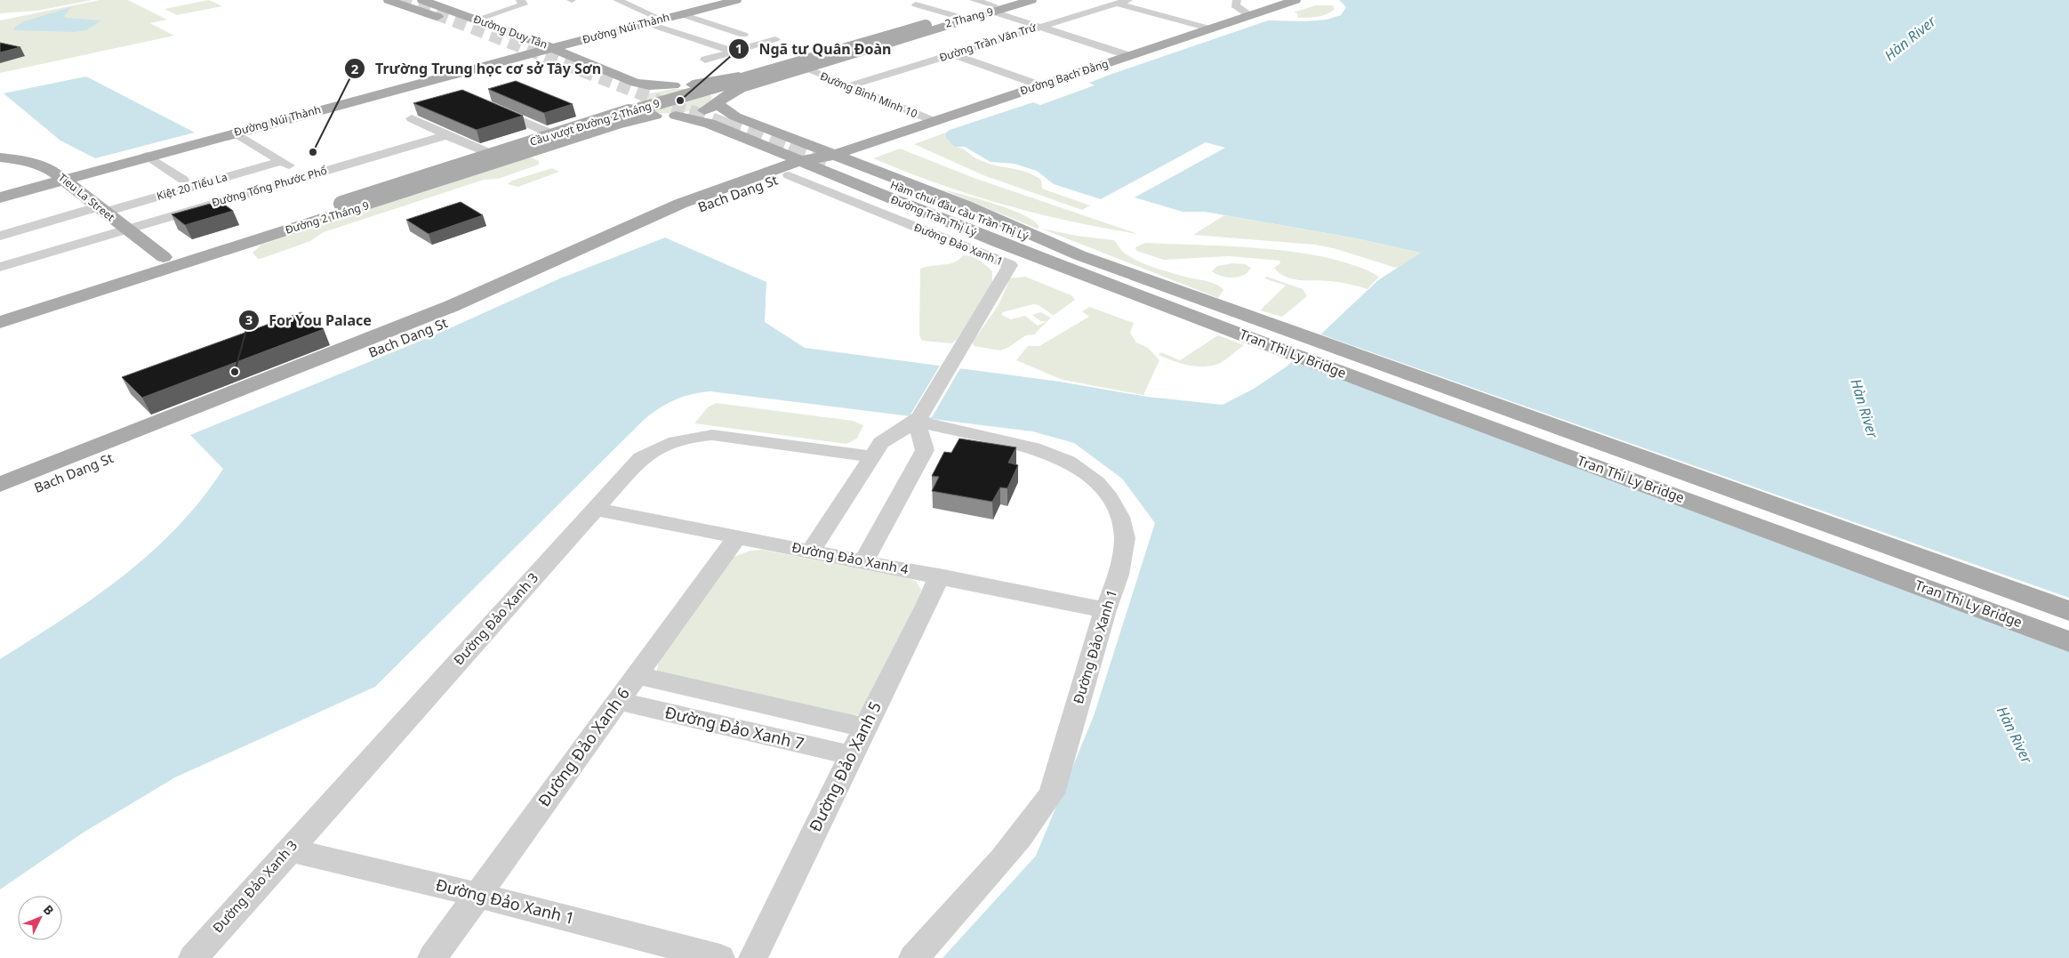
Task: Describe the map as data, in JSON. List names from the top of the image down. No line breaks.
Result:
{"streets":{"main road":["2 Thang 9","Đường Núi Thành","Đường Duy Tân","Đường Bạch Đằng","Cầu vượt Đường 2 Tháng 9","Bach Dang St","Tieu La Street","Hầm chui đầu cầu Trần Thị Lý","Đường Trần Thị Lý","Đường 2 Tháng 9","Tran Thi Ly Bridge"],"street":["Đường Trần Văn Trứ","Đường Bình Minh 10","Kiệt 20 Tiểu La","Đường Tống Phước Phổ","Đường Đảo Xanh 1","Đường Đảo Xanh 4","Đường Đảo Xanh 3","Đường Đảo Xanh 7","Đường Đảo Xanh 6","Đường Đảo Xanh 5"]},"crossings":[["2 Thang 9","Cầu vượt Đường 2 Tháng 9"],["Đường Núi Thành","Đường Duy Tân"],["Đường Núi Thành","Tieu La Street"],["Đường Duy Tân","Đường 2 Tháng 9"],["Đường Trần Văn Trứ","Đường Bình Minh 10"],["Đường Bạch Đằng","Đường Bình Minh 10"],["Đường Bạch Đằng","Bach Dang St"],["Đường Bạch Đằng","Hầm chui đầu cầu Trần Thị Lý"],["Đường Bạch Đằng","Đường Trần Thị Lý"],["Đường Bạch Đằng","Đường Đảo Xanh 1"],["Cầu vượt Đường 2 Tháng 9","Đường 2 Tháng 9"],["Kiệt 20 Tiểu La","Tieu La Street"],["Đường Tống Phước Phổ","Tieu La Street"],["Bach Dang St","Hầm chui đầu cầu Trần Thị Lý"],["Bach Dang St","Đường Trần Thị Lý"],["Bach Dang St","Đường Đảo Xanh 1"],["Tieu La Street","Đường 2 Tháng 9"],["Hầm chui đầu cầu Trần Thị Lý","Đường Trần Thị Lý"],["Hầm chui đầu cầu Trần Thị Lý","Đường Đảo Xanh 1"],["Hầm chui đầu cầu Trần Thị Lý","Tran Thi Ly Bridge"],["Đường Trần Thị Lý","Đường Đảo Xanh 1"],["Đường Trần Thị Lý","Tran Thi Ly Bridge"],["Đường Đảo Xanh 1","Đường Đảo Xanh 4"],["Đường Đảo Xanh 1","Đường Đảo Xanh 3"],["Đường Đảo Xanh 1","Đường Đảo Xanh 6"],["Đường Đảo Xanh 4","Đường Đảo Xanh 3"],["Đường Đảo Xanh 4","Đường Đảo Xanh 6"],["Đường Đảo Xanh 4","Đường Đảo Xanh 5"],["Đường Đảo Xanh 7","Đường Đảo Xanh 6"],["Đường Đảo Xanh 7","Đường Đảo Xanh 5"]],"water":["Hàn River"],"places":["Ngã tư Quân Đoàn","Trường Trung học cơ sở Tây Sơn","For You Palace"],"north":"top right"}
